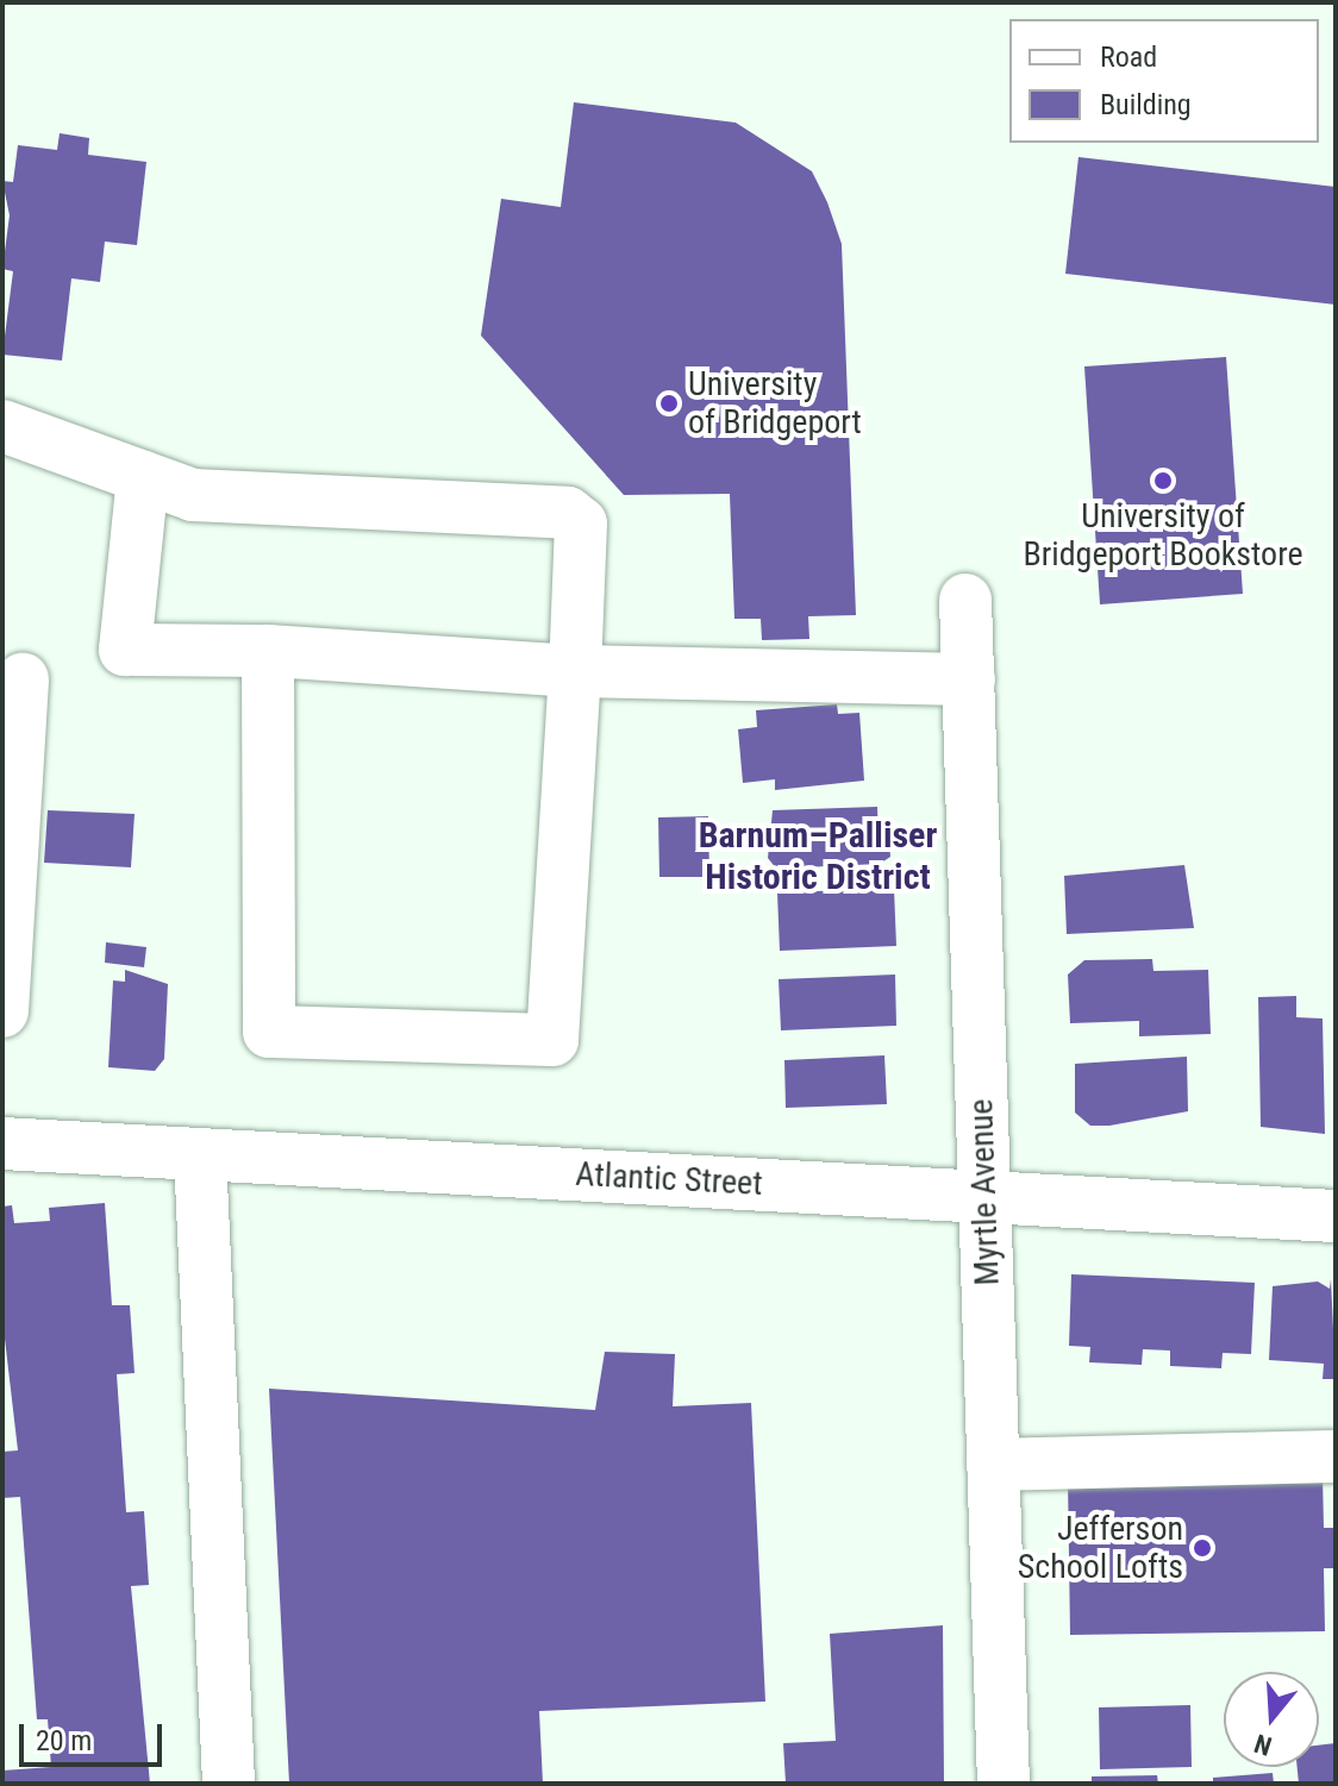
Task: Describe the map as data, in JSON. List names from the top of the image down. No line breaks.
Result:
{"streets":{"street":["Atlantic Street","Myrtle Avenue"]},"crossings":[["Atlantic Street","Myrtle Avenue"]],"districts":["Barnum–Palliser Historic District"],"places":["University of Bridgeport","University of Bridgeport Bookstore","Jefferson School Lofts"],"legend":["Road","Building"],"scale_bar":"20 m","north":"bottom"}
